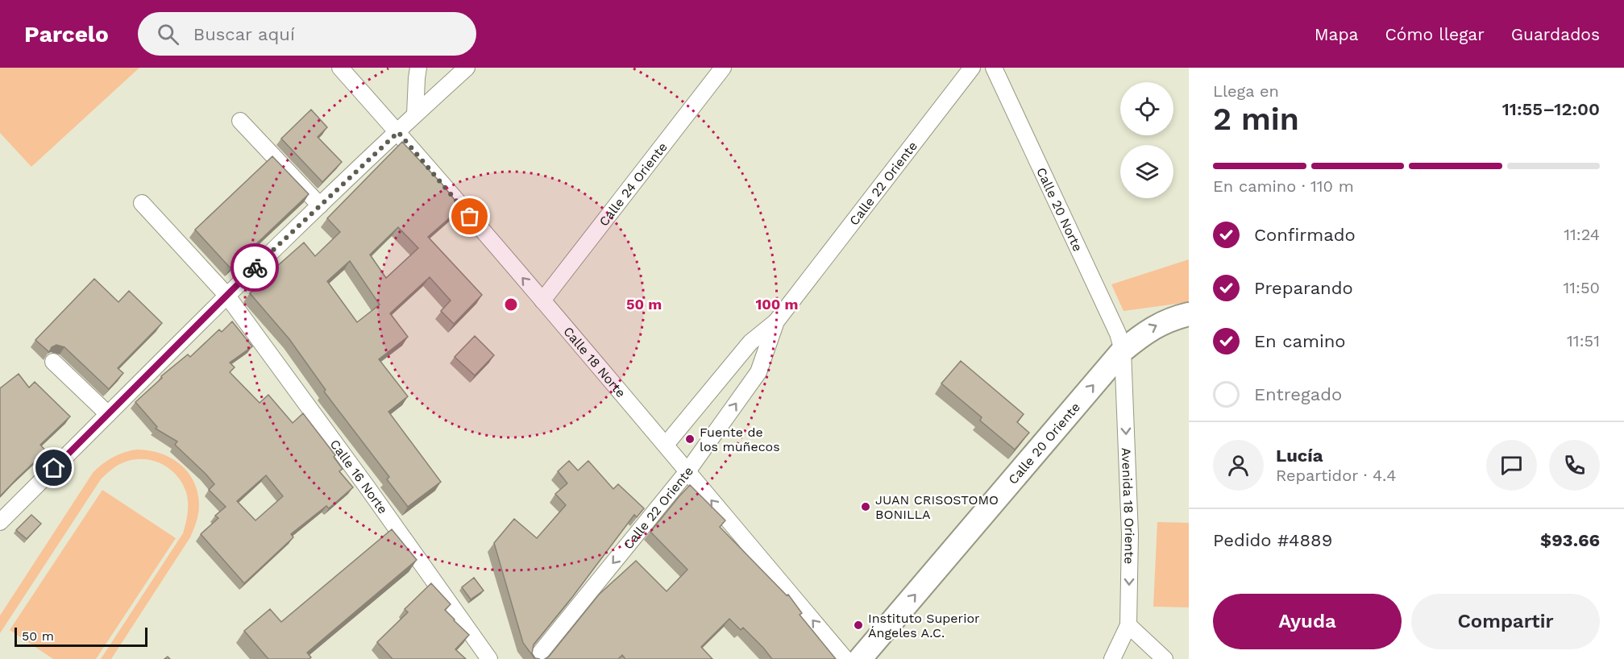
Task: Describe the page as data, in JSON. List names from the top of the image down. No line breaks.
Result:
{"streets":{"street":["Calle 22 Oriente","Calle 24 Oriente","Calle 20 Norte","Calle 18 Norte","Calle 20 Oriente","Calle 16 Norte","Avenida 18 Oriente"]},"crossings":[["Calle 22 Oriente","Calle 18 Norte"],["Calle 24 Oriente","Calle 18 Norte"],["Calle 20 Norte","Calle 20 Oriente"],["Calle 20 Norte","Avenida 18 Oriente"],["Calle 20 Oriente","Avenida 18 Oriente"]],"one_way":["Calle 18 Norte","Calle 20 Oriente","Avenida 18 Oriente"],"places":["Fuente de los muñecos","JUAN CRISOSTOMO BONILLA","Instituto Superior Ángeles A.C."],"scale_bar":"50 m","page":{"header":"Parcelo","search":"Buscar aquí","nav":["Mapa","Cómo llegar","Guardados"],"heading":["2 min","Llega en","11:55–12:00"],"panel":["Lucía","Repartidor · 4.4","Pedido #4889","$93.66"],"bar":"En camino · 110 m","list":[["Confirmado","11:24"],["Preparando","11:50"],["En camino","11:51"],"Entregado"],"buttons":["Ayuda","Compartir"],"scale":"50 m"},"rings":["50 m","100 m"]}
